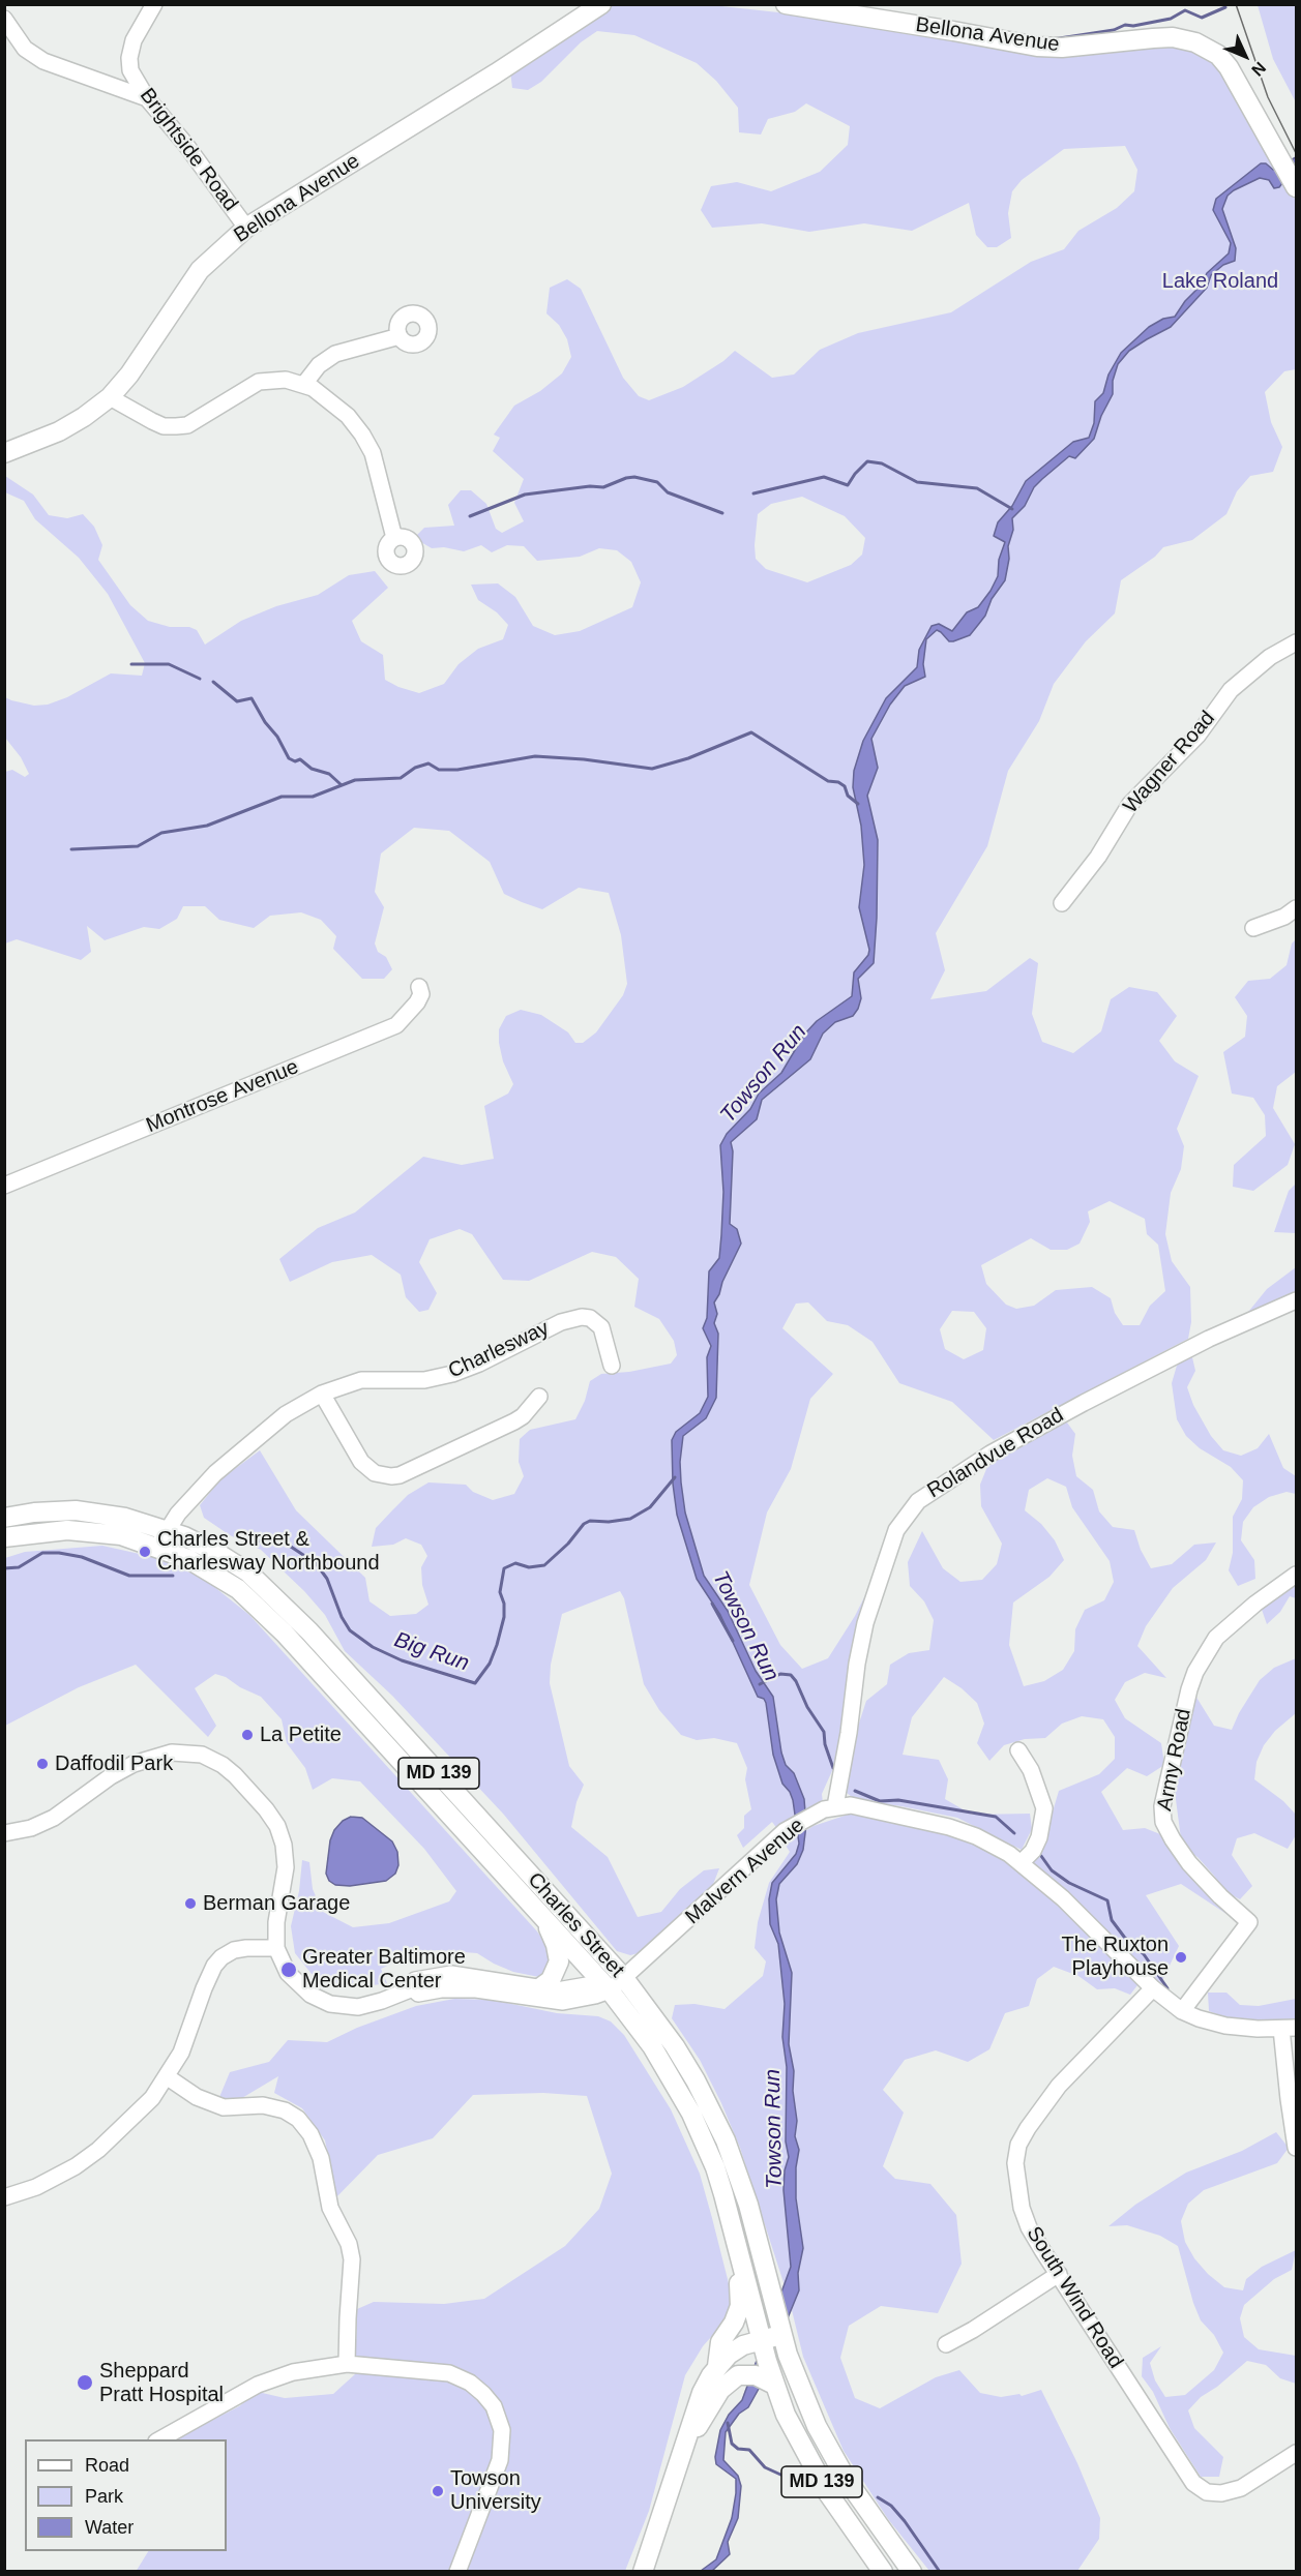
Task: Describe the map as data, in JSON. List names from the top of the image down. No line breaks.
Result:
{"streets":{"main road":["Bellona Avenue","MD 139","Charles Street"],"street":["Brightside Road","Wagner Road","Montrose Avenue","Charlesway","Rolandvue Road","Army Road","Malvern Avenue","South Wind Road"]},"crossings":[["Bellona Avenue","Brightside Road"],["Charlesway","Charles Street"],["Rolandvue Road","Malvern Avenue"],["Army Road","Malvern Avenue"],["Malvern Avenue","Charles Street"],["Malvern Avenue","South Wind Road"]],"water":["Towson Run","Big Run"],"parks":["Lake Roland"],"places":["Charles Street & Charlesway Northbound","La Petite","Daffodil Park","Berman Garage","The Ruxton Playhouse","Greater Baltimore Medical Center","Sheppard Pratt Hospital","Towson University"],"legend":["Road","Park","Water"],"north":"bottom right"}
